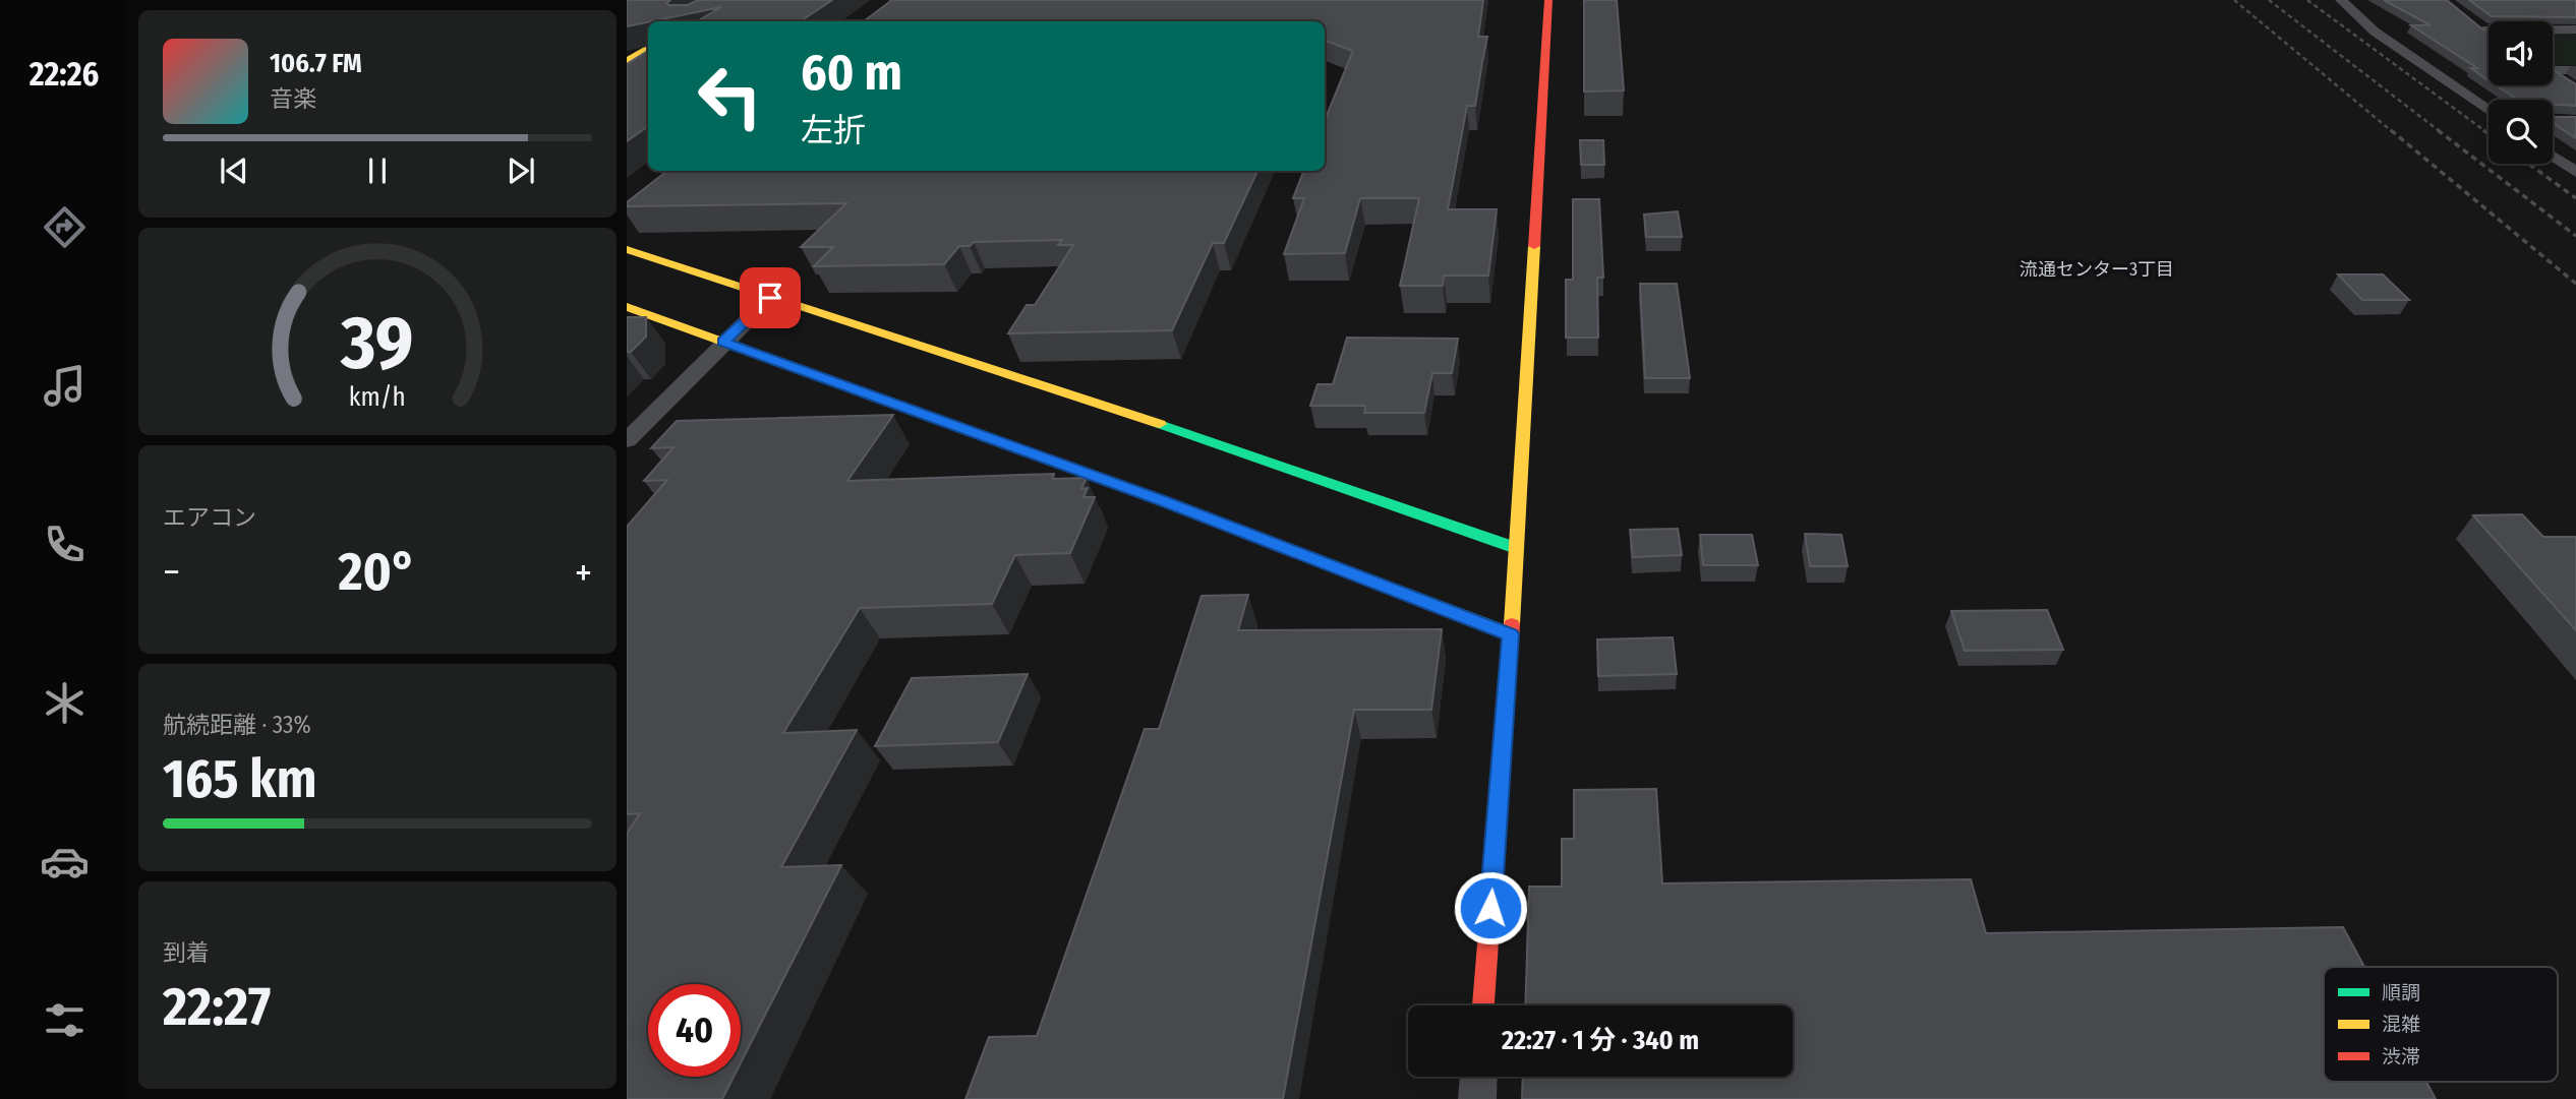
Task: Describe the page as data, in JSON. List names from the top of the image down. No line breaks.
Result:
{"districts":["流通センター3丁目"],"legend":["順調","混雑","渋滞"],"page":{"tabs":"22:26","turn":["60 m","左折"],"song":["106.7 FM","音楽"],"tile":["エアコン",["航続距離 · 33%","165 km"],["到着","22:27"]],"heat":["−","20°","+"],"limit":"40","trip":"22:27 · 1 分 · 340 m","gauge":["39","km/h"]}}
